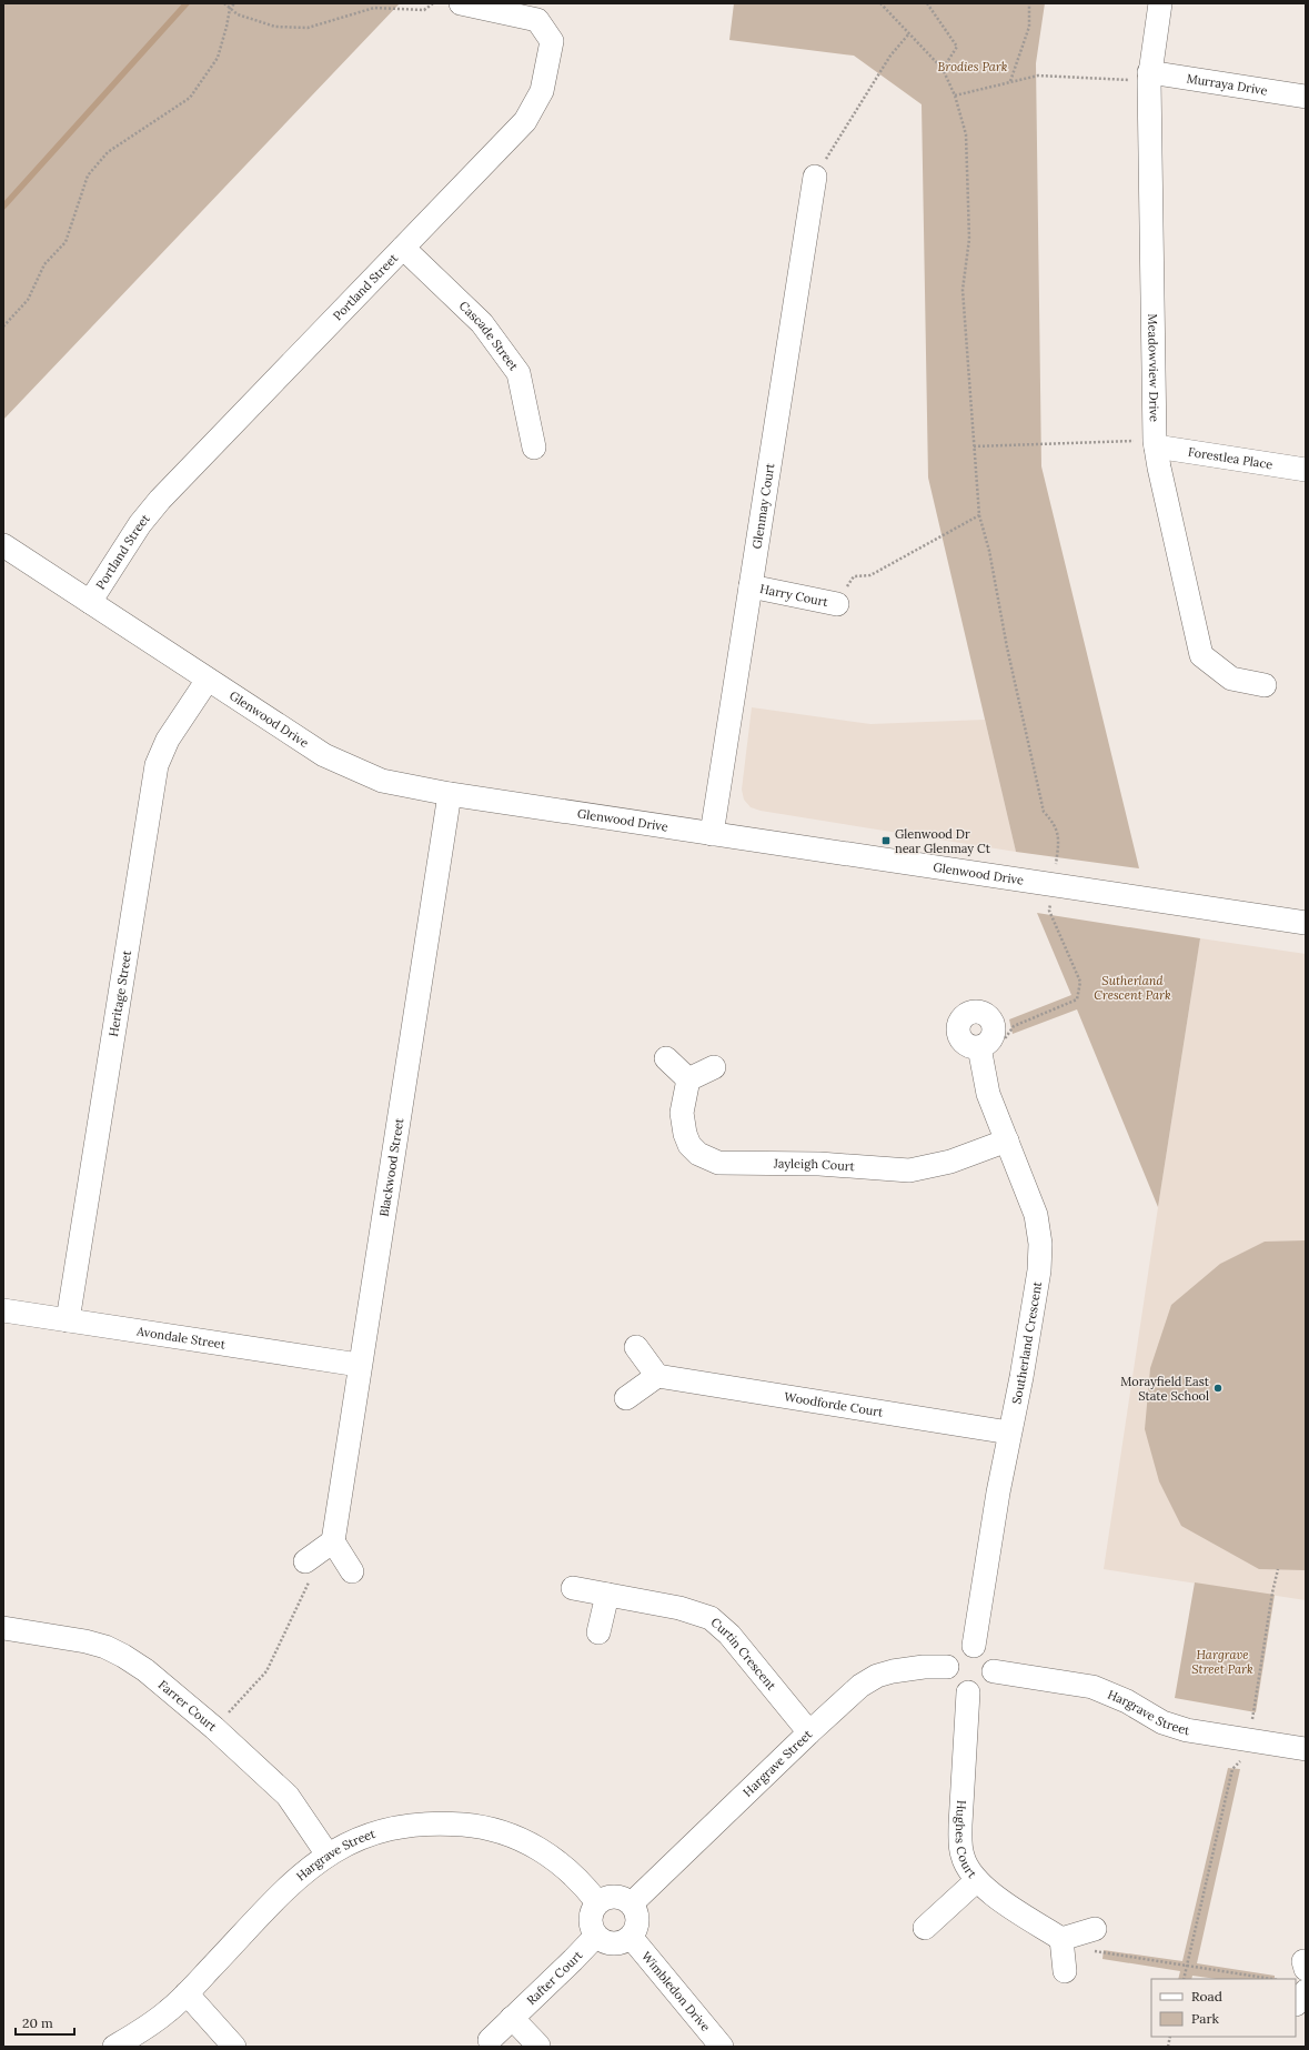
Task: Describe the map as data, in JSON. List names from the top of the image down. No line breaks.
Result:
{"streets":{"street":["Murraya Drive","Portland Street","Cascade Street","Meadowview Drive","Forestlea Place","Glenmay Court","Harry Court","Glenwood Drive","Heritage Street","Jayleigh Court","Blackwood Street","Avondale Street","Southerland Crescent","Woodforde Court","Curtin Crescent","Farrer Court","Hargrave Street","Hughes Court","Rafter Court","Wimbledon Drive"]},"crossings":[["Murraya Drive","Meadowview Drive"],["Portland Street","Cascade Street"],["Portland Street","Glenwood Drive"],["Meadowview Drive","Forestlea Place"],["Glenmay Court","Harry Court"],["Glenmay Court","Glenwood Drive"],["Glenwood Drive","Heritage Street"],["Glenwood Drive","Blackwood Street"],["Heritage Street","Avondale Street"],["Jayleigh Court","Southerland Crescent"],["Blackwood Street","Avondale Street"],["Southerland Crescent","Woodforde Court"],["Southerland Crescent","Hargrave Street"],["Southerland Crescent","Hughes Court"],["Curtin Crescent","Hargrave Street"],["Farrer Court","Hargrave Street"],["Hargrave Street","Hughes Court"],["Hargrave Street","Rafter Court"],["Hargrave Street","Wimbledon Drive"],["Rafter Court","Wimbledon Drive"]],"parks":["Brodies Park","Sutherland Crescent Park","Hargrave Street Park"],"places":{"transit":["Glenwood Dr near Glenmay Ct"],"other":["Morayfield East State School"]},"legend":["Road","Park"],"scale_bar":"20 m"}
